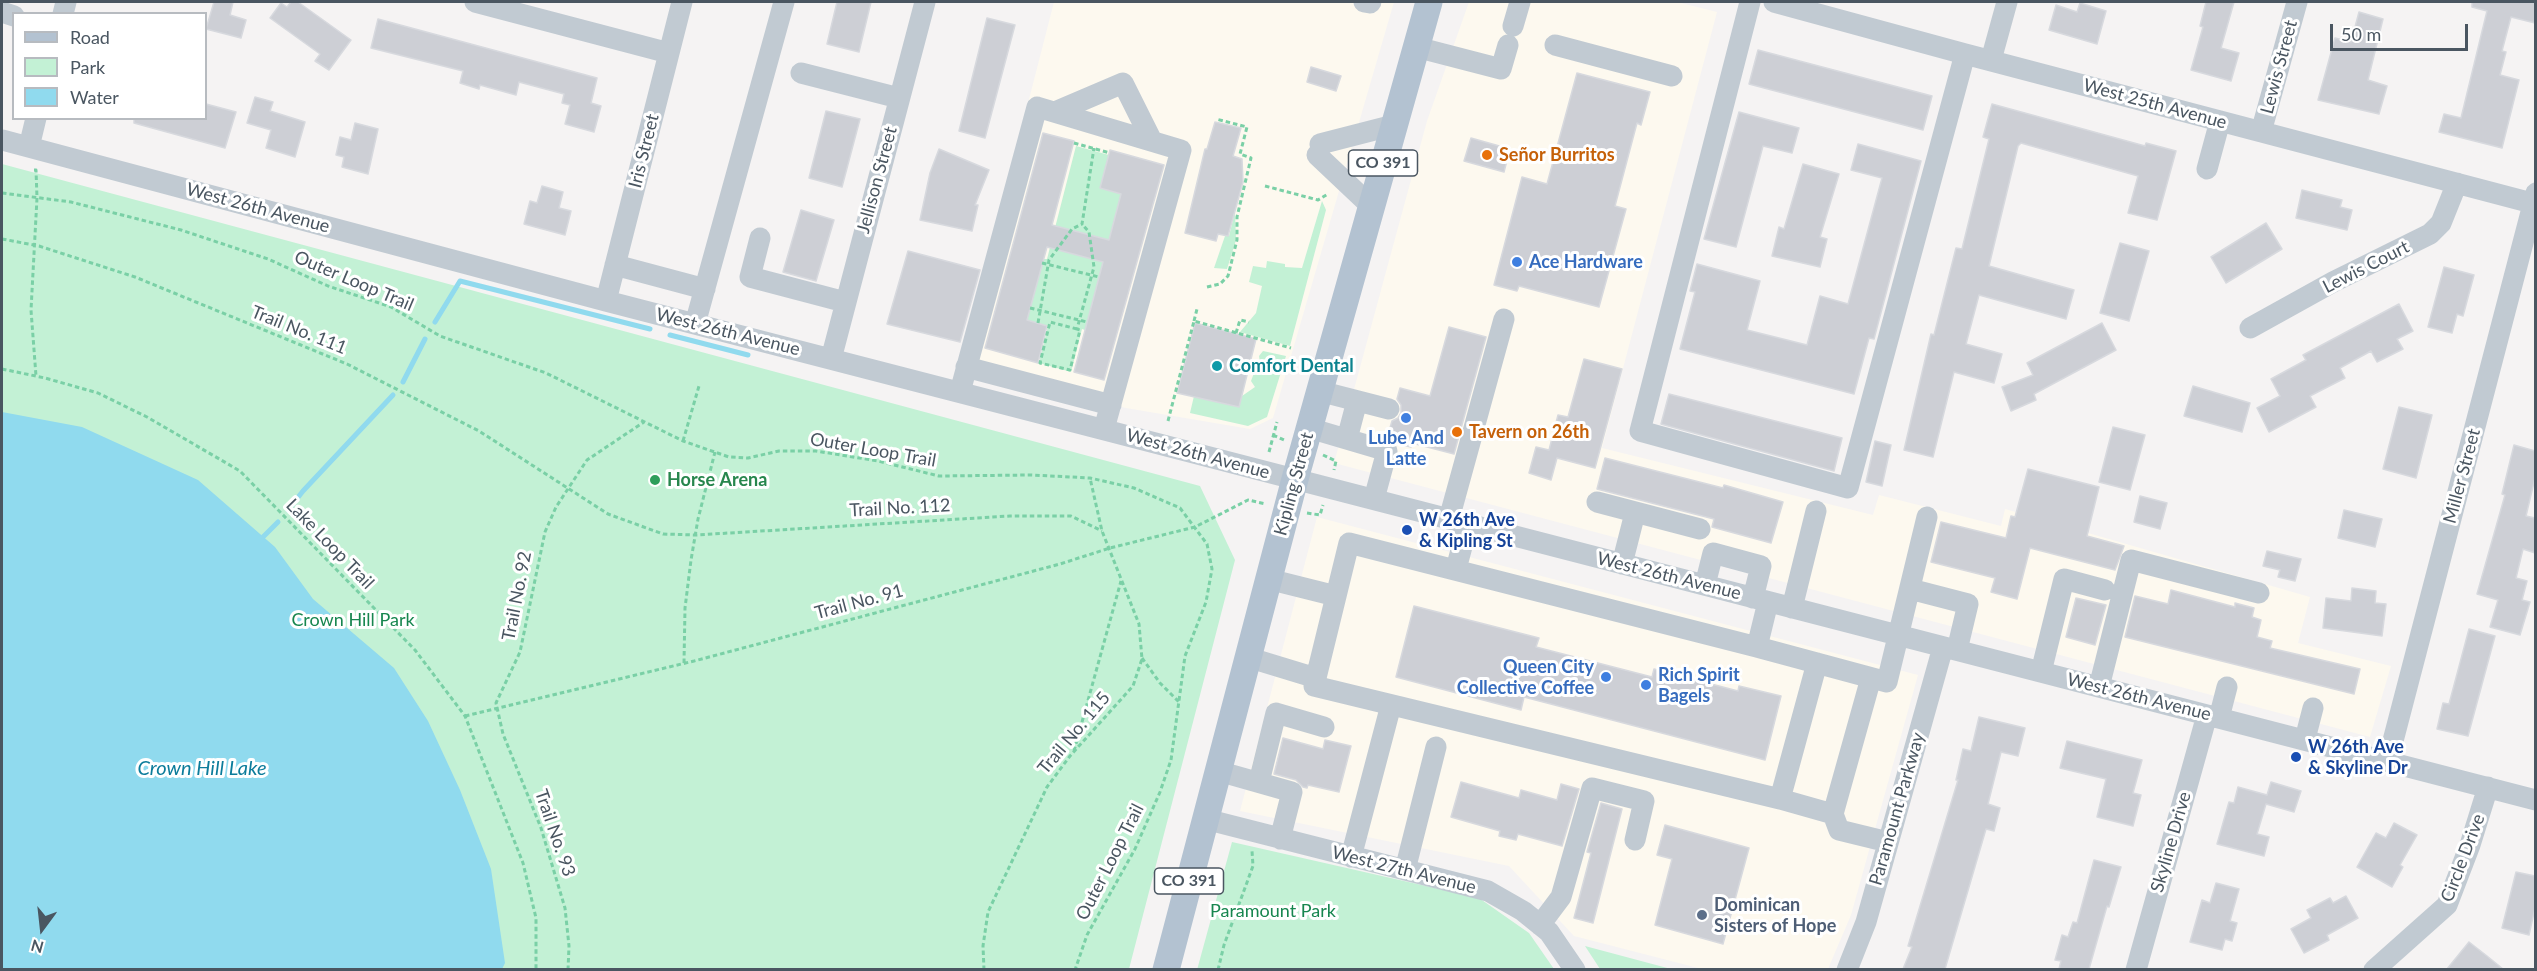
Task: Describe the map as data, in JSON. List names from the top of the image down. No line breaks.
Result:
{"streets":{"main road":["CO 391","Kipling Street"],"street":["Lewis Street","West 25th Avenue","Iris Street","Jellison Street","West 26th Avenue","Lewis Court","Miller Street","Paramount Parkway","Skyline Drive","Circle Drive","West 27th Avenue"],"path":["Outer Loop Trail","Trail No. 111","Trail No. 112","Lake Loop Trail","Trail No. 92","Trail No. 91","Trail No. 115","Trail No. 93"]},"crossings":[["Lewis Street","West 25th Avenue"],["West 25th Avenue","Lewis Court"],["West 25th Avenue","Miller Street"],["Iris Street","West 26th Avenue"],["Jellison Street","West 26th Avenue"],["West 26th Avenue","Miller Street"],["West 26th Avenue","Kipling Street"],["West 26th Avenue","Paramount Parkway"],["West 26th Avenue","Skyline Drive"],["West 26th Avenue","Circle Drive"],["Outer Loop Trail","Trail No. 92"],["Outer Loop Trail","Trail No. 91"],["Outer Loop Trail","Trail No. 115"],["Trail No. 111","Trail No. 112"],["Trail No. 111","Trail No. 92"],["Kipling Street","West 27th Avenue"],["Trail No. 112","Trail No. 115"],["Lake Loop Trail","Trail No. 91"],["Trail No. 92","Trail No. 91"],["Trail No. 92","Trail No. 93"],["Trail No. 91","Trail No. 115"],["Trail No. 91","Trail No. 93"]],"water":["Crown Hill Lake"],"parks":["Crown Hill Park","Paramount Park"],"places":["Señor Burritos","Ace Hardware","Comfort Dental","Lube And Latte","Tavern on 26th","Horse Arena","W 26th Ave & Kipling St","Queen City Collective Coffee","Rich Spirit Bagels","W 26th Ave & Skyline Dr","Dominican Sisters of Hope"],"legend":["Road","Park","Water"],"scale_bar":"50 m","north":"bottom"}
